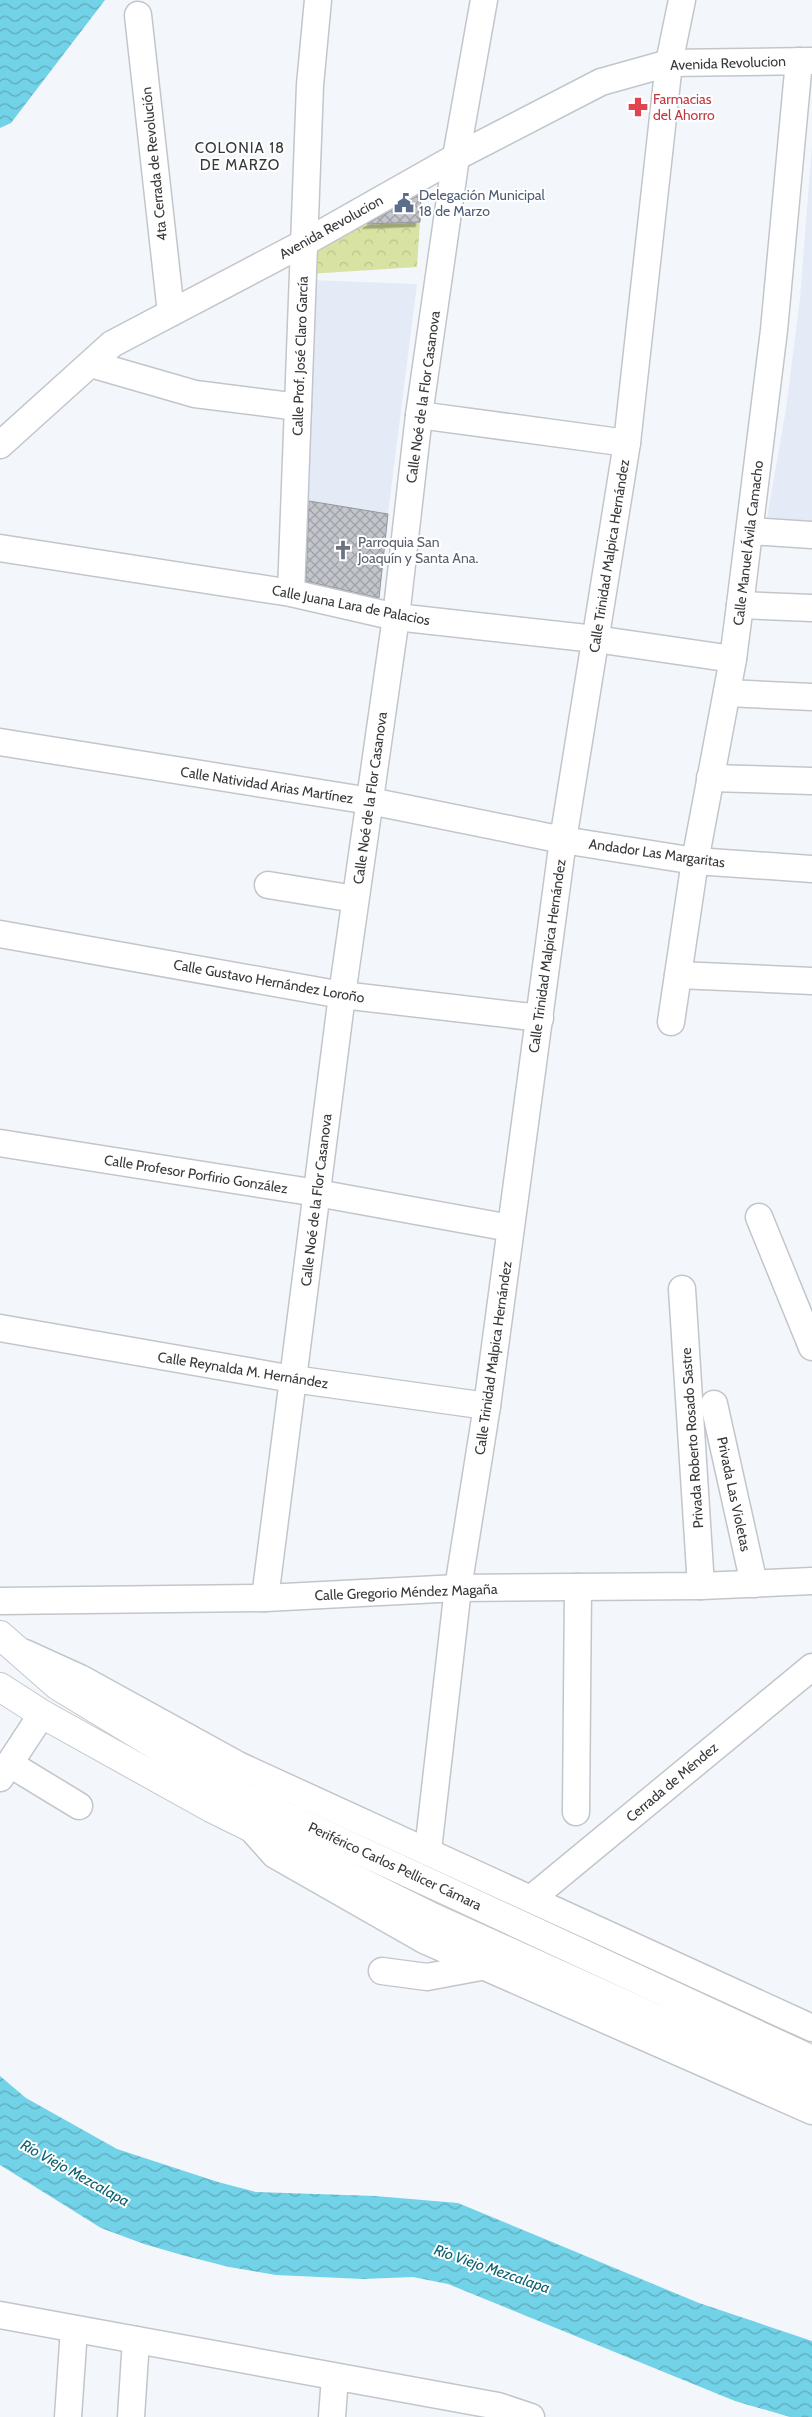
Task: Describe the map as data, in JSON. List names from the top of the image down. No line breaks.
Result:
{"streets":{"main road":["Periférico Carlos Pellicer Cámara"],"street":["Avenida Revolucion","4ta Cerrada de Revolución","Calle Prof. José Claro García","Calle Noé de la Flor Casanova","Calle Manuel Ávila Camacho","Calle Trinidad Malpica Hernández","Calle Juana Lara de Palacios","Calle Natividad Arias Martínez","Andador Las Margaritas","Calle Gustavo Hernández Loroño","Calle Profesor Porfirio González","Calle Reynalda M. Hernández","Privada Roberto Rosado Sastre","Privada Las Violetas","Calle Gregorio Méndez Magaña","Cerrada de Méndez"]},"crossings":[["Avenida Revolucion","4ta Cerrada de Revolución"],["Avenida Revolucion","Calle Prof. José Claro García"],["Avenida Revolucion","Calle Noé de la Flor Casanova"],["Avenida Revolucion","Calle Manuel Ávila Camacho"],["Avenida Revolucion","Calle Trinidad Malpica Hernández"],["Calle Prof. José Claro García","Calle Juana Lara de Palacios"],["Calle Noé de la Flor Casanova","Calle Juana Lara de Palacios"],["Calle Noé de la Flor Casanova","Calle Natividad Arias Martínez"],["Calle Noé de la Flor Casanova","Calle Gustavo Hernández Loroño"],["Calle Noé de la Flor Casanova","Calle Profesor Porfirio González"],["Calle Noé de la Flor Casanova","Calle Reynalda M. Hernández"],["Calle Noé de la Flor Casanova","Calle Gregorio Méndez Magaña"],["Calle Manuel Ávila Camacho","Calle Juana Lara de Palacios"],["Calle Manuel Ávila Camacho","Andador Las Margaritas"],["Calle Trinidad Malpica Hernández","Calle Juana Lara de Palacios"],["Calle Trinidad Malpica Hernández","Calle Natividad Arias Martínez"],["Calle Trinidad Malpica Hernández","Andador Las Margaritas"],["Calle Trinidad Malpica Hernández","Calle Gustavo Hernández Loroño"],["Calle Trinidad Malpica Hernández","Calle Profesor Porfirio González"],["Calle Trinidad Malpica Hernández","Calle Reynalda M. Hernández"],["Calle Trinidad Malpica Hernández","Calle Gregorio Méndez Magaña"],["Calle Natividad Arias Martínez","Andador Las Margaritas"],["Privada Roberto Rosado Sastre","Calle Gregorio Méndez Magaña"],["Privada Las Violetas","Calle Gregorio Méndez Magaña"]],"districts":["COLONIA 18 DE MARZO"],"water":["Río Viejo Mezcalapa"],"places":{"pharmacy":["Farmacias del Ahorro"],"public building":["Delegación Municipal 18 de Marzo"],"church":["Parroquia San Joaquín y Santa Ana."]}}
